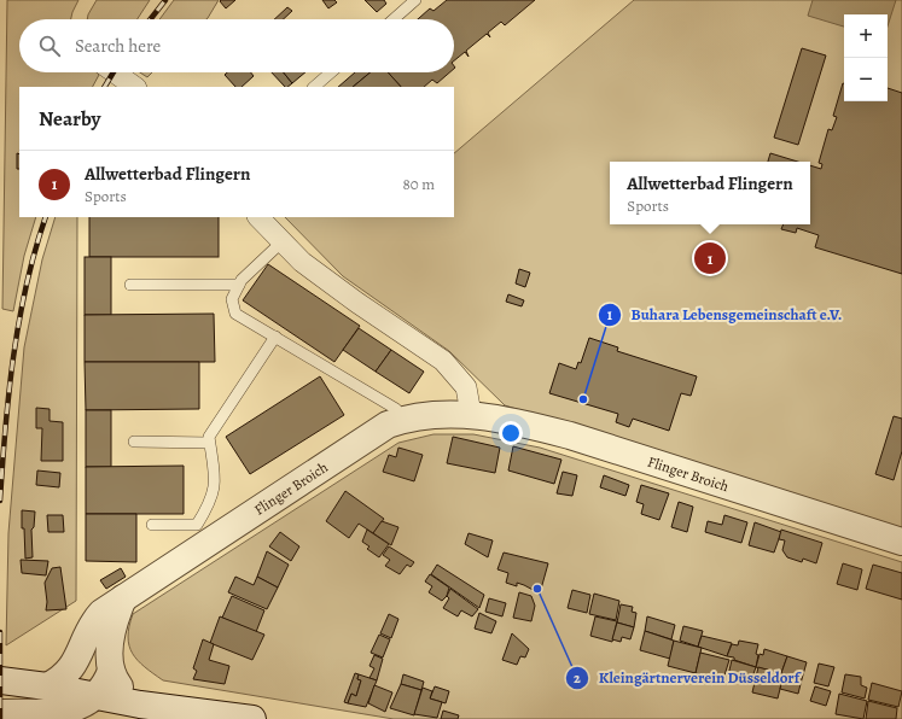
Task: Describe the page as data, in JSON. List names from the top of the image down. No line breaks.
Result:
{"streets":{"street":["Flinger Broich"]},"places":["Buhara Lebensgemeinschaft e.V.","Kleingärtnerverein Düsseldorf"],"page":{"map_buttons":["+","−"],"search":"Search here","heading":"Nearby","list":[{"mark":"1","name":"Allwetterbad Flingern","note":"Sports","value":"80 m"}],"popup":["Allwetterbad Flingern","Sports"],"pins":"1"}}
